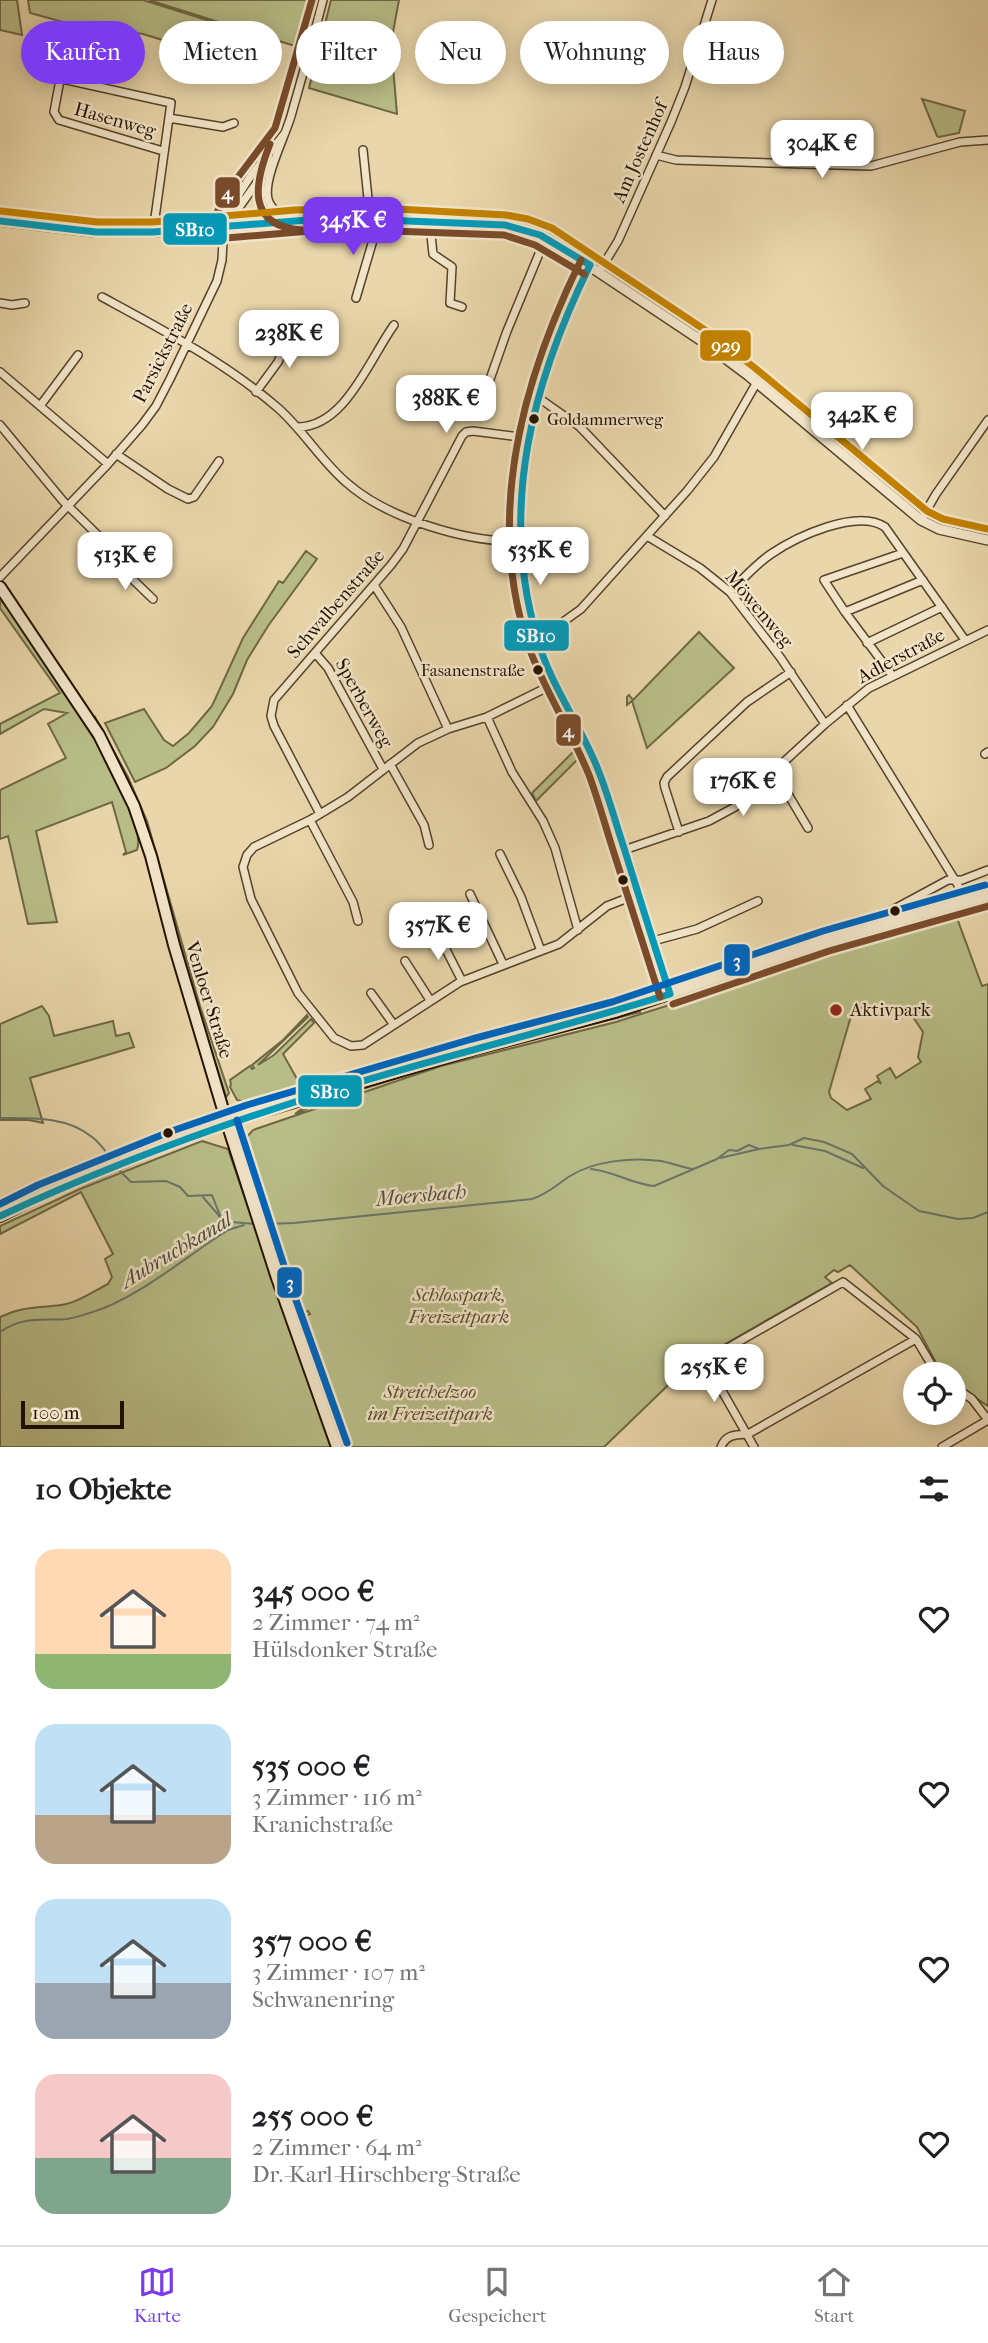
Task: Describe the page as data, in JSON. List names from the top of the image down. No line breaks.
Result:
{"streets":{"main road":["Venloer Straße"],"street":["Hasenweg","Am Jostenhof","Parsickstraße","Schwalbenstraße","Möwenweg","Adlerstraße","Sperberweg"]},"crossings":[["Schwalbenstraße","Sperberweg"],["Möwenweg","Adlerstraße"]],"water":["Moersbach","Aubruchkanal"],"parks":["Schlosspark, Freizeitpark","Streichelzoo im Freizeitpark"],"places":["Goldammerweg","Fasanenstraße","Aktivpark"],"lines":["transit line 4","transit line 929","transit line SB10","transit line 3"],"scale_bar":"100 m","page":{"chip":["Kaufen","Mieten","Filter","Neu","Wohnung","Haus"],"price":["304K €","345K €","238K €","388K €","342K €","535K €","513K €","176K €","357K €","255K €"],"scale":"100 m","heading":"10 Objekte","list":[{"name":"345 000 €","note":"2 Zimmer · 74 m² · Hülsdonker Straße"},{"name":"535 000 €","note":"3 Zimmer · 116 m² · Kranichstraße"},{"name":"357 000 €","note":"3 Zimmer · 107 m² · Schwanenring"},{"name":"255 000 €","note":"2 Zimmer · 64 m² · Dr.-Karl-Hirschberg-Straße"}],"tabs":["Karte","Gespeichert","Start"]}}
